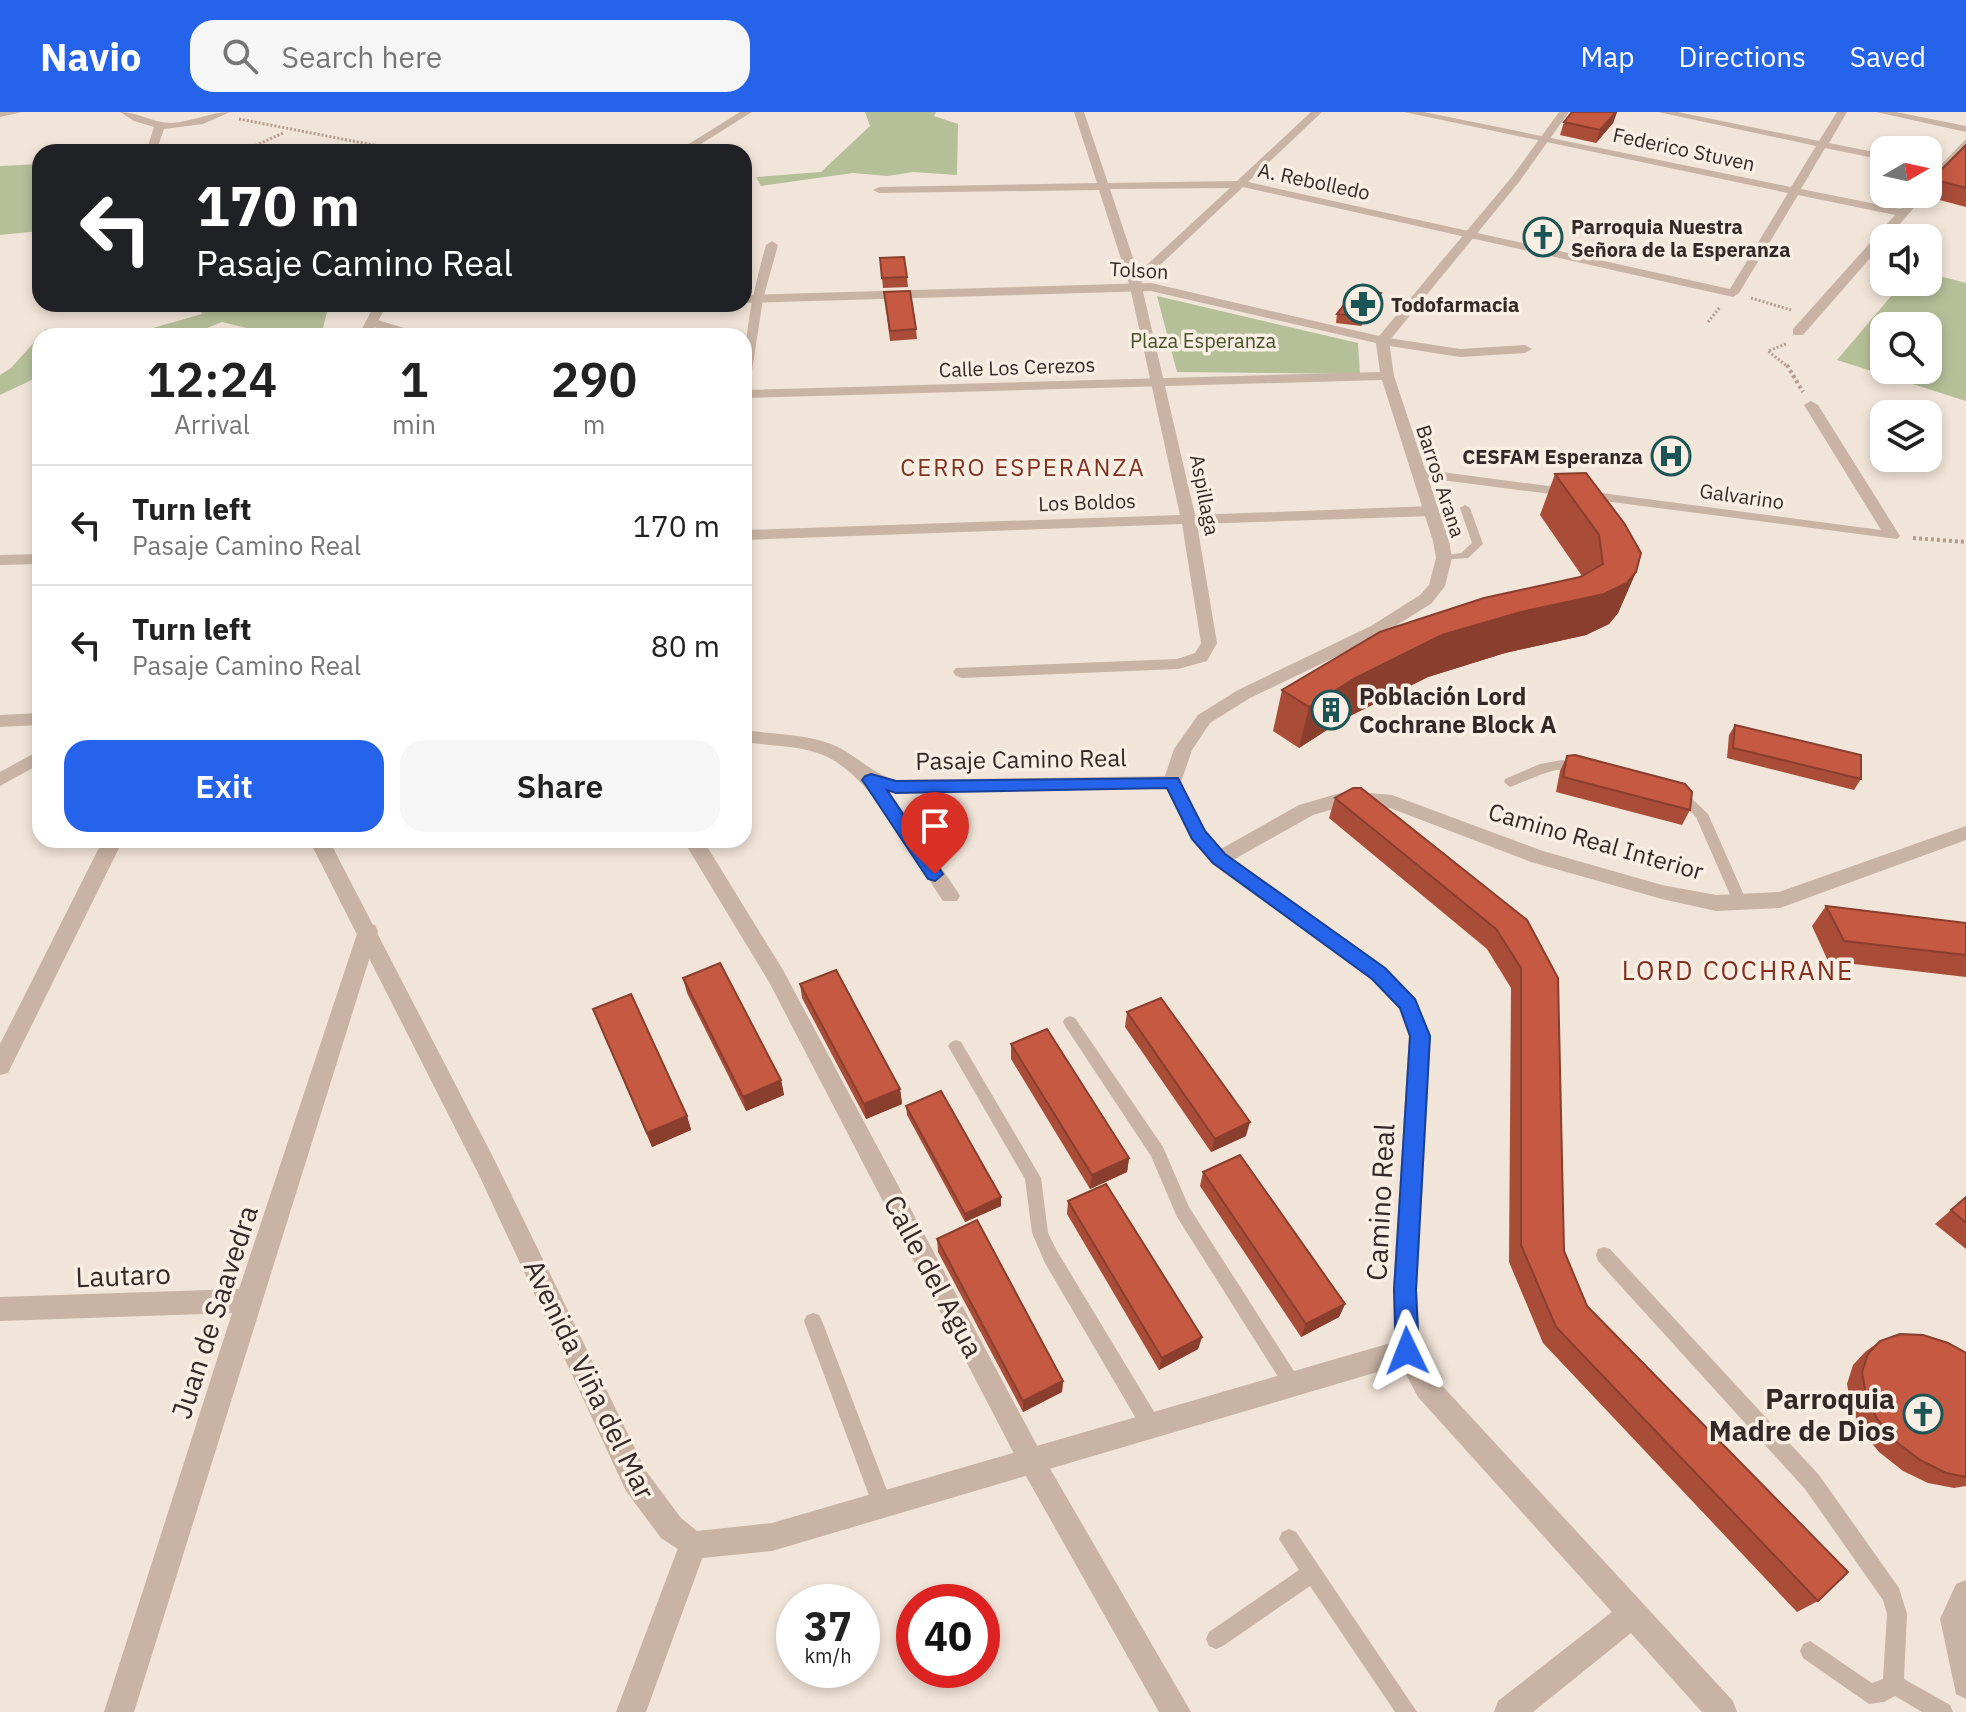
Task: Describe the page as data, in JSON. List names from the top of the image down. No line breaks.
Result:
{"streets":{"street":["Federico Stuven","A. Rebolledo","Tolson","Calle Los Cerezos","Barros Arana","Aspillaga","Galvarino","Los Boldos","Pasaje Camino Real","Camino Real Interior","Camino Real","Lautaro","Calle del Agua","Juan de Saavedra","Avenida Viña del Mar"]},"crossings":[["A. Rebolledo","Aspillaga"],["Tolson","Barros Arana"],["Tolson","Aspillaga"],["Calle Los Cerezos","Barros Arana"],["Calle Los Cerezos","Aspillaga"],["Barros Arana","Galvarino"],["Barros Arana","Los Boldos"],["Barros Arana","Pasaje Camino Real"],["Barros Arana","Camino Real"],["Aspillaga","Los Boldos"],["Pasaje Camino Real","Camino Real"],["Camino Real Interior","Camino Real"],["Lautaro","Juan de Saavedra"],["Juan de Saavedra","Avenida Viña del Mar"]],"districts":["CERRO ESPERANZA","LORD COCHRANE"],"parks":["Plaza Esperanza"],"places":{"church":["Parroquia Nuestra Señora de la Esperanza","Parroquia Madre de Dios"],"pharmacy":["Todofarmacia"],"hospital":["CESFAM Esperanza"],"building":["Población Lord Cochrane Block A"]},"north":"right","page":{"header":"Navio","search":"Search here","nav":["Map","Directions","Saved"],"turn":["170 m","Pasaje Camino Real"],"eta":["12:24","Arrival","1","min","290","m"],"list":[{"name":"Turn left","note":"Pasaje Camino Real","value":"170 m"},{"name":"Turn left","note":"Pasaje Camino Real","value":"80 m"}],"buttons":["Exit","Share"],"speed":"37 km/h","limit":"40"}}
